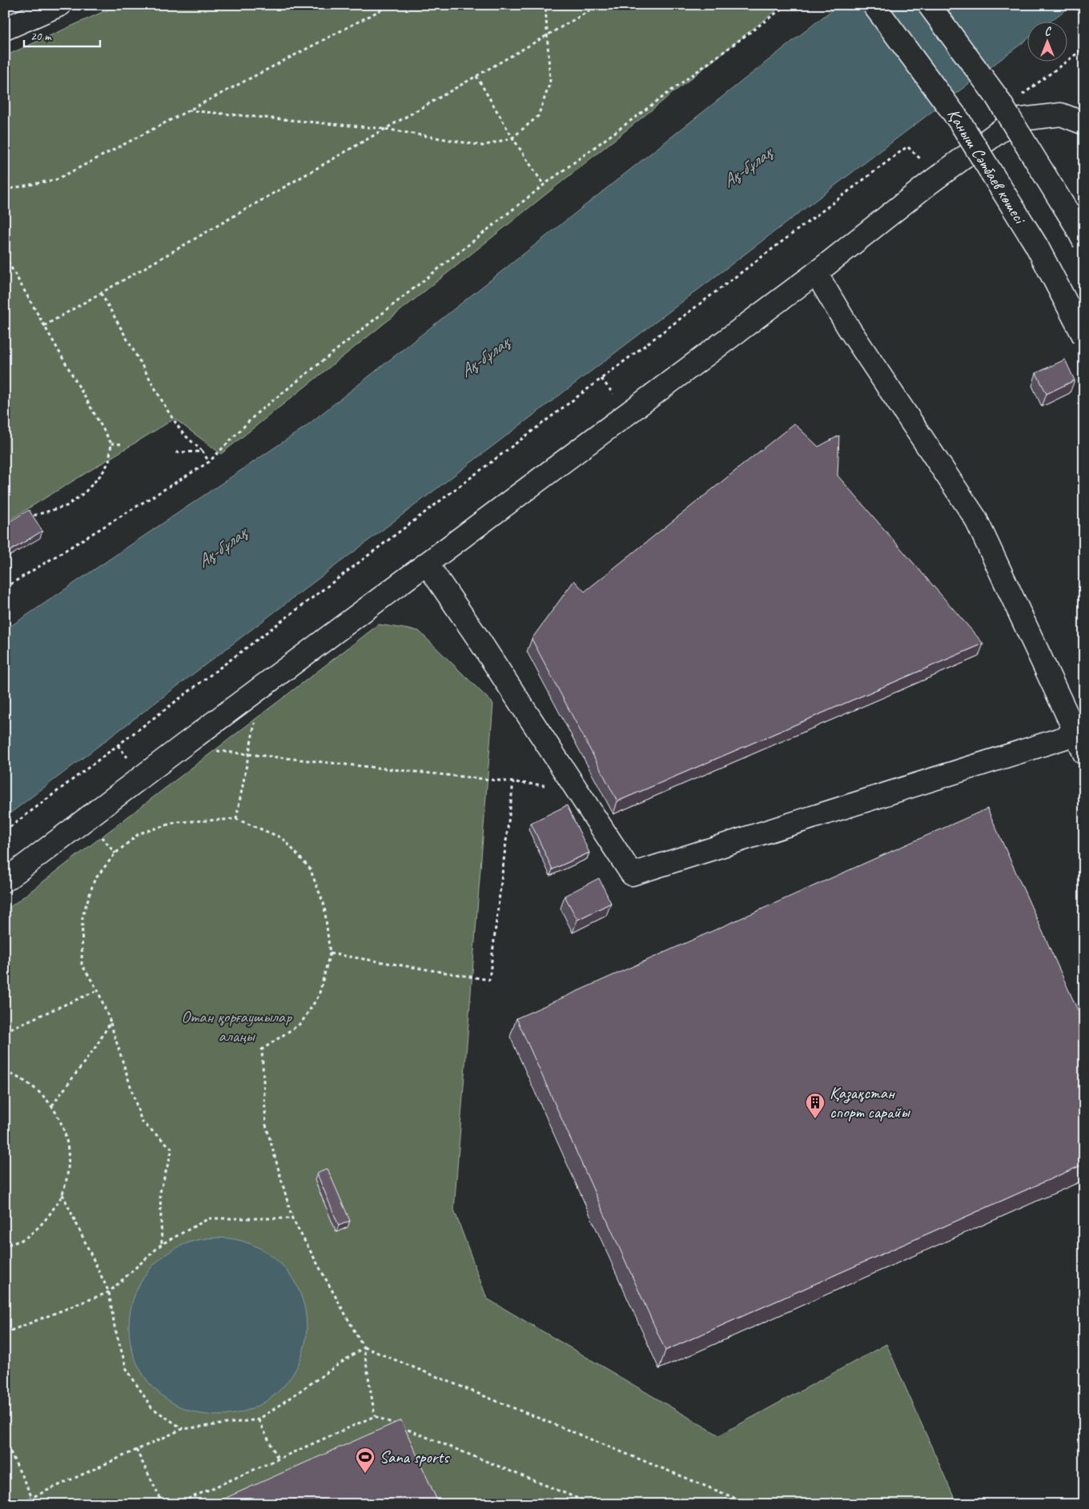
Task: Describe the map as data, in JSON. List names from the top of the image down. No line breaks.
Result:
{"streets":{"main road":["Қаныш Сәтбаев көшесі"]},"water":["Ақ-бұлақ"],"parks":["Отан қорғаушылар алаңы"],"places":{"building":["Қазақстан спорт сарайы"],"sports":["Sana sports"]},"scale_bar":"20 m","north":"top"}
